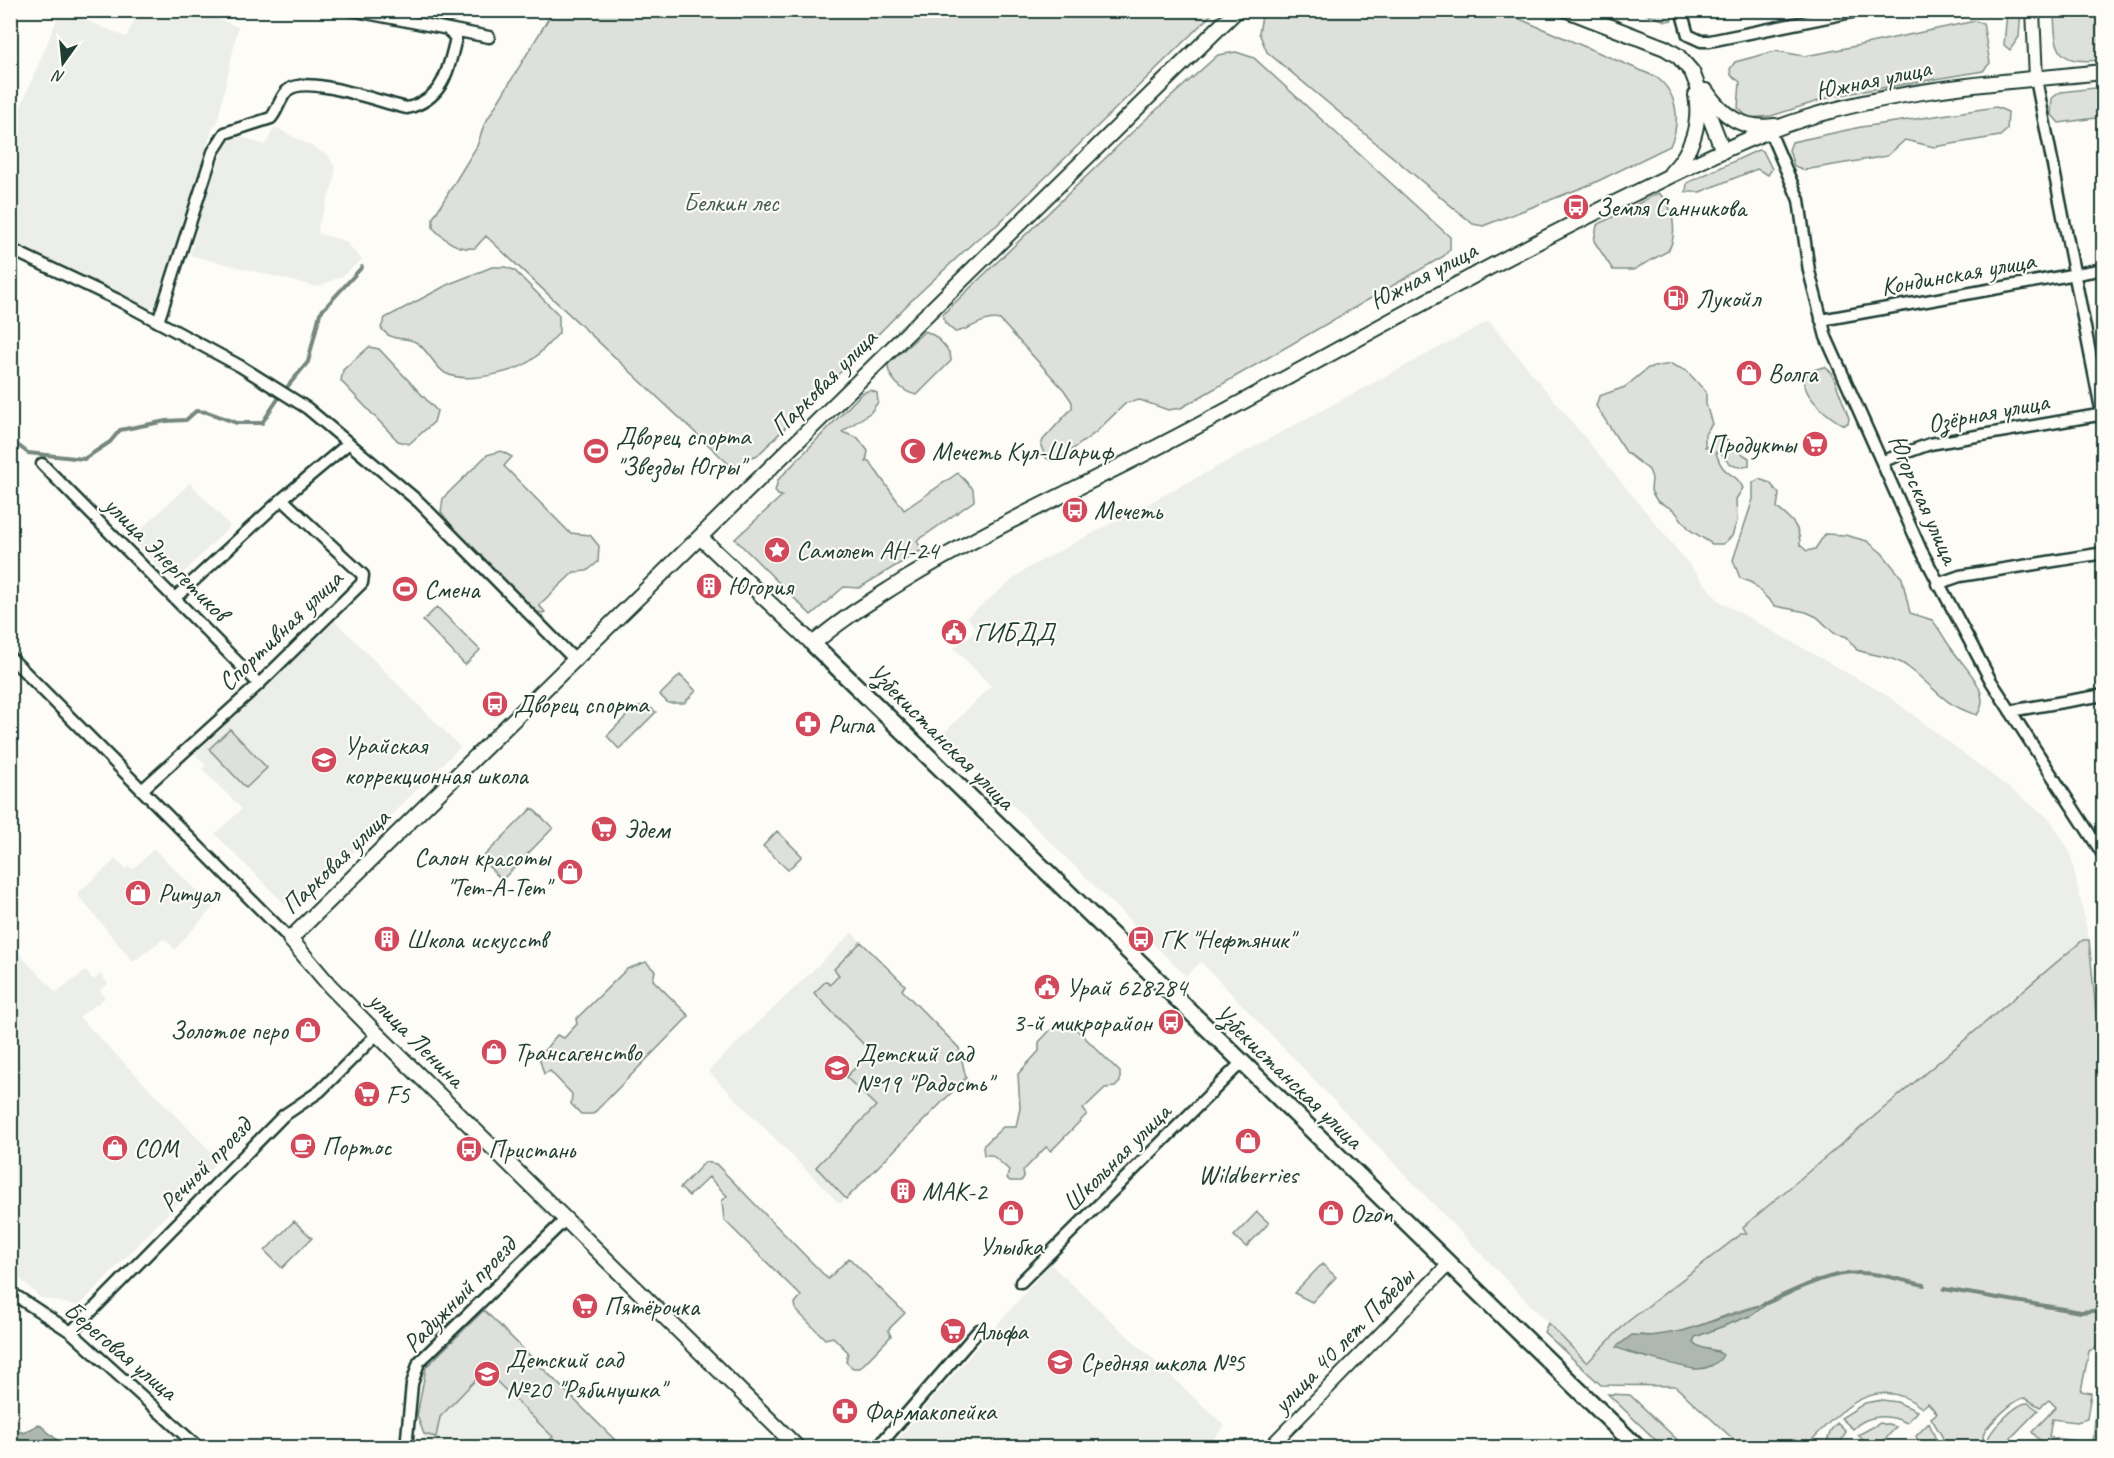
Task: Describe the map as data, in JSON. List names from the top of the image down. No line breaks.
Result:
{"streets":{"main road":["Южная улица","Парковая улица","Узбекистанская улица","улица Ленина"],"street":["Кондинская улица","Озёрная улица","Югорская улица","улица Энергетиков","Спортивная улица","Школьная улица","Речной проезд","Радужный проезд","улица 40 лет Победы","Береговая улица"]},"crossings":[["Южная улица","Югорская улица"],["Южная улица","Узбекистанская улица"],["Кондинская улица","Югорская улица"],["Парковая улица","Узбекистанская улица"],["Парковая улица","улица Ленина"],["Озёрная улица","Югорская улица"],["улица Энергетиков","Спортивная улица"],["Спортивная улица","улица Ленина"],["Узбекистанская улица","Школьная улица"],["Узбекистанская улица","улица 40 лет Победы"],["улица Ленина","Речной проезд"],["улица Ленина","Радужный проезд"],["Речной проезд","Береговая улица"]],"parks":["Белкин лес"],"places":{"bus stop":["Земля Санникова","Мечеть","Дворец спорта","ГК \"Нефтяник\"","3-й микрорайон","Пристань"],"fuel station":["Лукойл"],"shop":["Волга","Салон красоты \"Тет-А-Тет\"","Ритуал","Золотое перо","Трансагенство","Wildberries","СОМ","Улыбка","Ozon"],"supermarket":["Продукты","Эдем","F5","Пятёрочка","Альфа"],"sports":["Дворец спорта \"Звезды Югры\"","Смена"],"mosque":["Мечеть Кул-Шариф"],"place":["Самолет АН-24"],"building":["Югория","Школа искусств","МАК-2"],"public building":["ГИБДД","Урай 628284"],"pharmacy":["Ригла","Фармакопейка"],"school or university":["Урайская коррекционная школа","Детский сад №19 \"Радость\"","Средняя школа №5","Детский сад №20 \"Рябинушка\""],"cafe":["Портос"]},"north":"bottom"}
